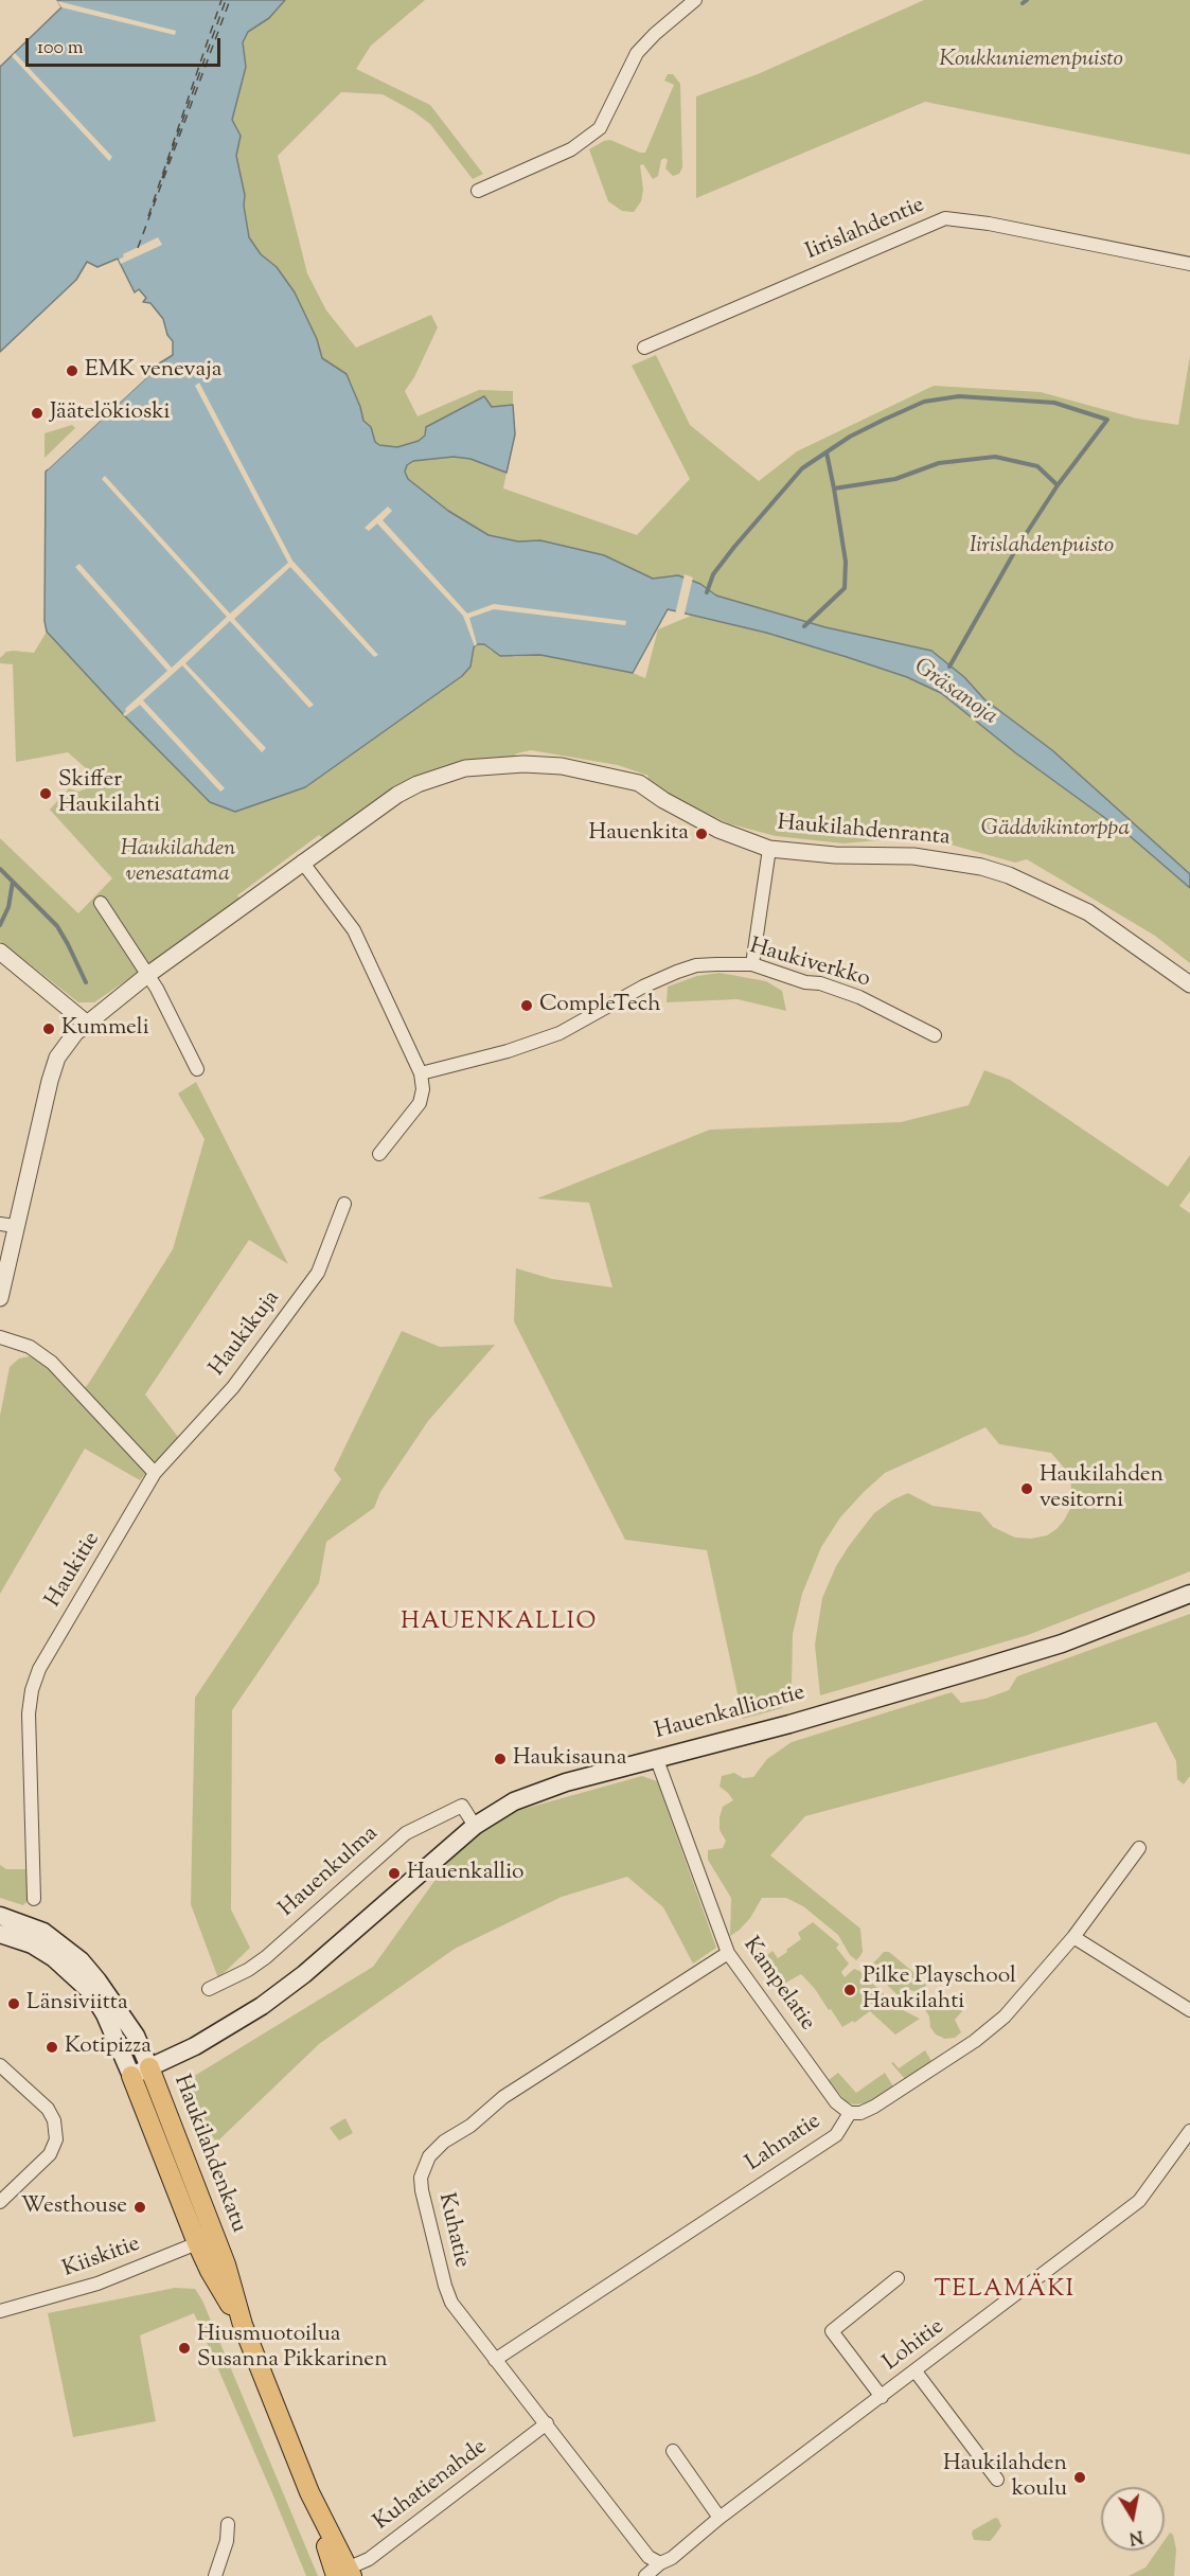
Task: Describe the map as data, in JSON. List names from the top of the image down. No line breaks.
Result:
{"streets":{"main road":["Hauenkalliontie","Haukilahdenkatu"],"street":["Iirislahdentie","Haukilahdenranta","Haukiverkko","Haukikuja","Haukitie","Hauenkulma","Kampelatie","Lahnatie","Kuhatie","Kiiskitie","Lohitie","Kuhatienahde"]},"crossings":[["Haukikuja","Haukitie"],["Hauenkalliontie","Hauenkulma"],["Hauenkalliontie","Kampelatie"],["Hauenkalliontie","Haukilahdenkatu"],["Kampelatie","Lahnatie"],["Kampelatie","Kuhatie"],["Lahnatie","Kuhatie"],["Haukilahdenkatu","Kiiskitie"],["Haukilahdenkatu","Kuhatienahde"],["Kuhatie","Lohitie"],["Kuhatie","Kuhatienahde"]],"districts":["HAUENKALLIO","TELAMÄKI"],"water":["Gräsanoja"],"parks":["Koukkuniemenpuisto","Iirislahdenpuisto","Gäddvikintorppa","Haukilahden venesatama"],"places":["EMK venevaja","Jäätelökioski","Skiffer Haukilahti","Hauenkita","CompleTech","Kummeli","Haukilahden vesitorni","Haukisauna","Hauenkallio","Pilke Playschool Haukilahti","Länsiviitta","Kotipizza","Westhouse","Hiusmuotoilua Susanna Pikkarinen","Haukilahden koulu"],"scale_bar":"100 m","north":"bottom"}
